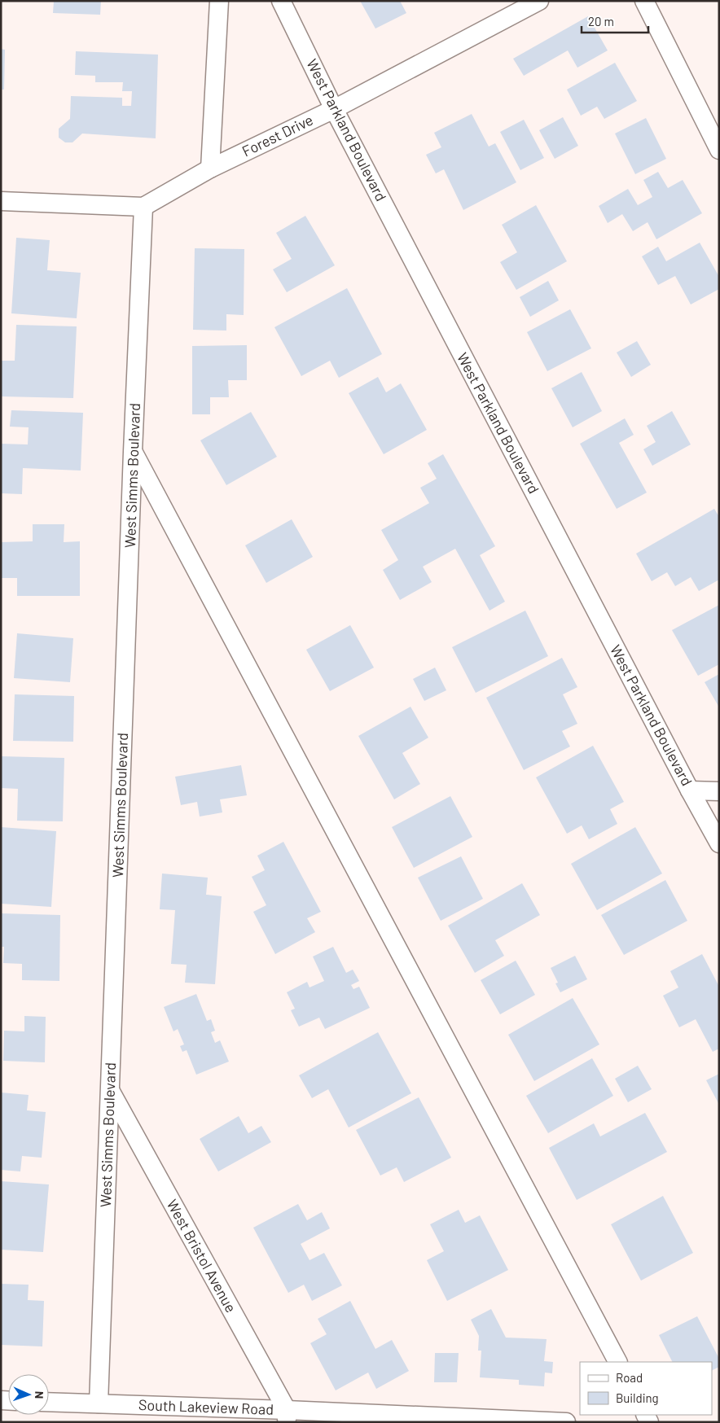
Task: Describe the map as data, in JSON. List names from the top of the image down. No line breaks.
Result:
{"streets":{"street":["West Parkland Boulevard","Forest Drive","West Simms Boulevard","West Bristol Avenue","South Lakeview Road"]},"crossings":[["West Parkland Boulevard","Forest Drive"],["Forest Drive","West Simms Boulevard"],["West Simms Boulevard","West Bristol Avenue"],["West Simms Boulevard","South Lakeview Road"],["West Bristol Avenue","South Lakeview Road"]],"legend":["Road","Building"],"scale_bar":"20 m","north":"right"}
